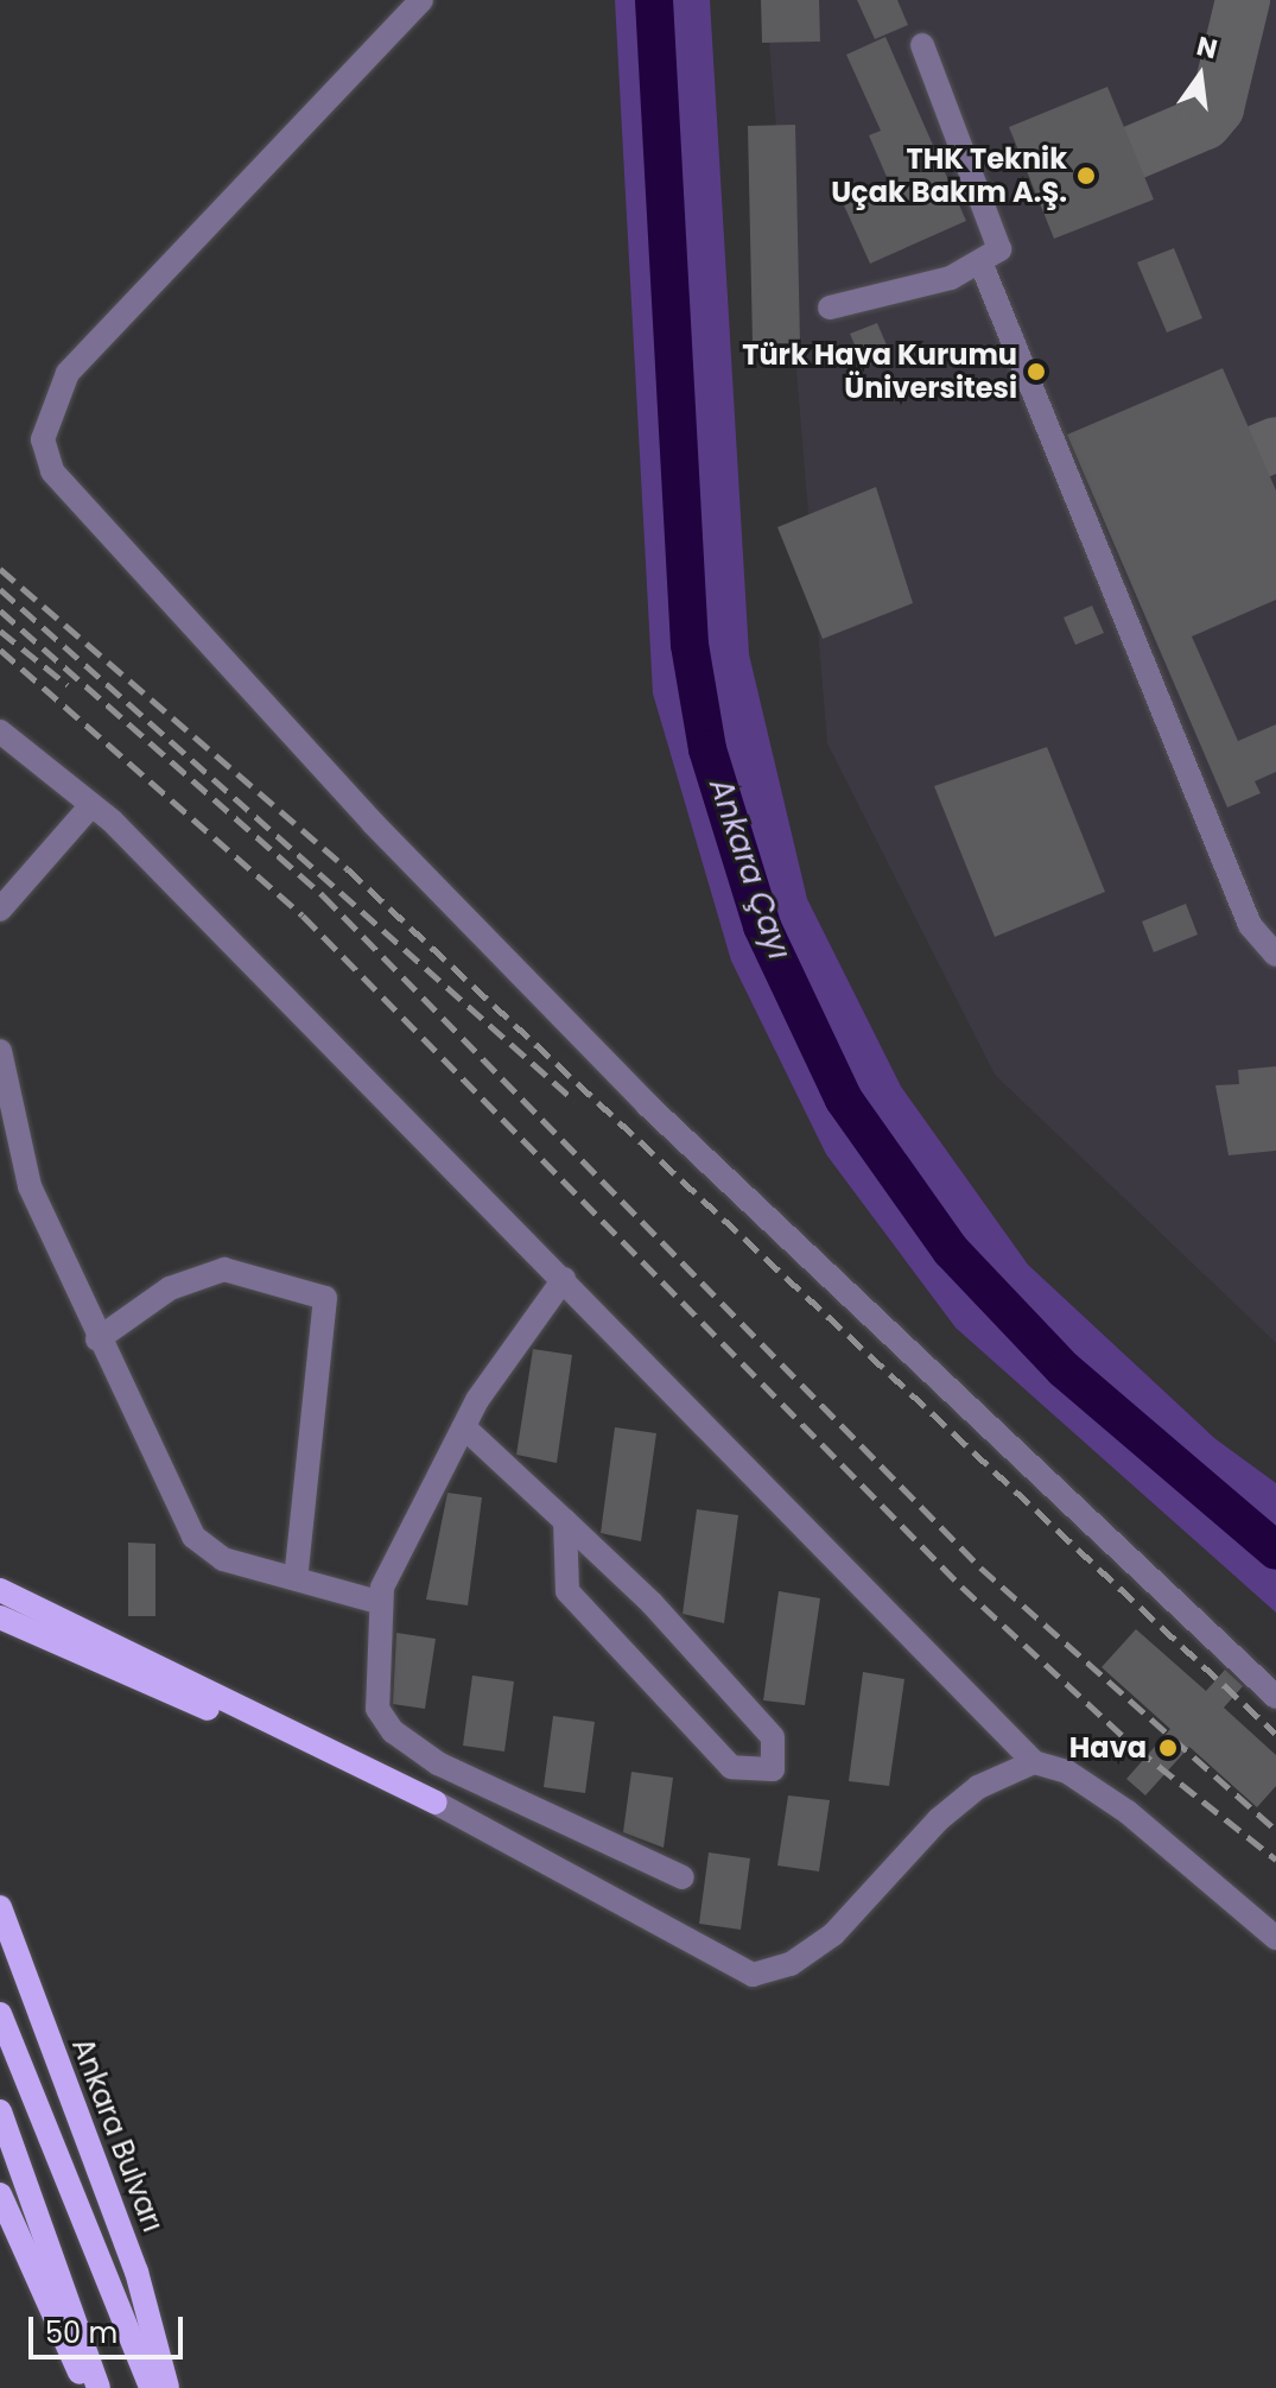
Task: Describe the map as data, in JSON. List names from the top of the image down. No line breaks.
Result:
{"streets":{"main road":["Ankara Bulvarı"]},"water":["Ankara Çayı"],"places":["THK Teknik Uçak Bakım A.Ş.","Türk Hava Kurumu Üniversitesi","Hava"],"scale_bar":"50 m","north":"top"}
